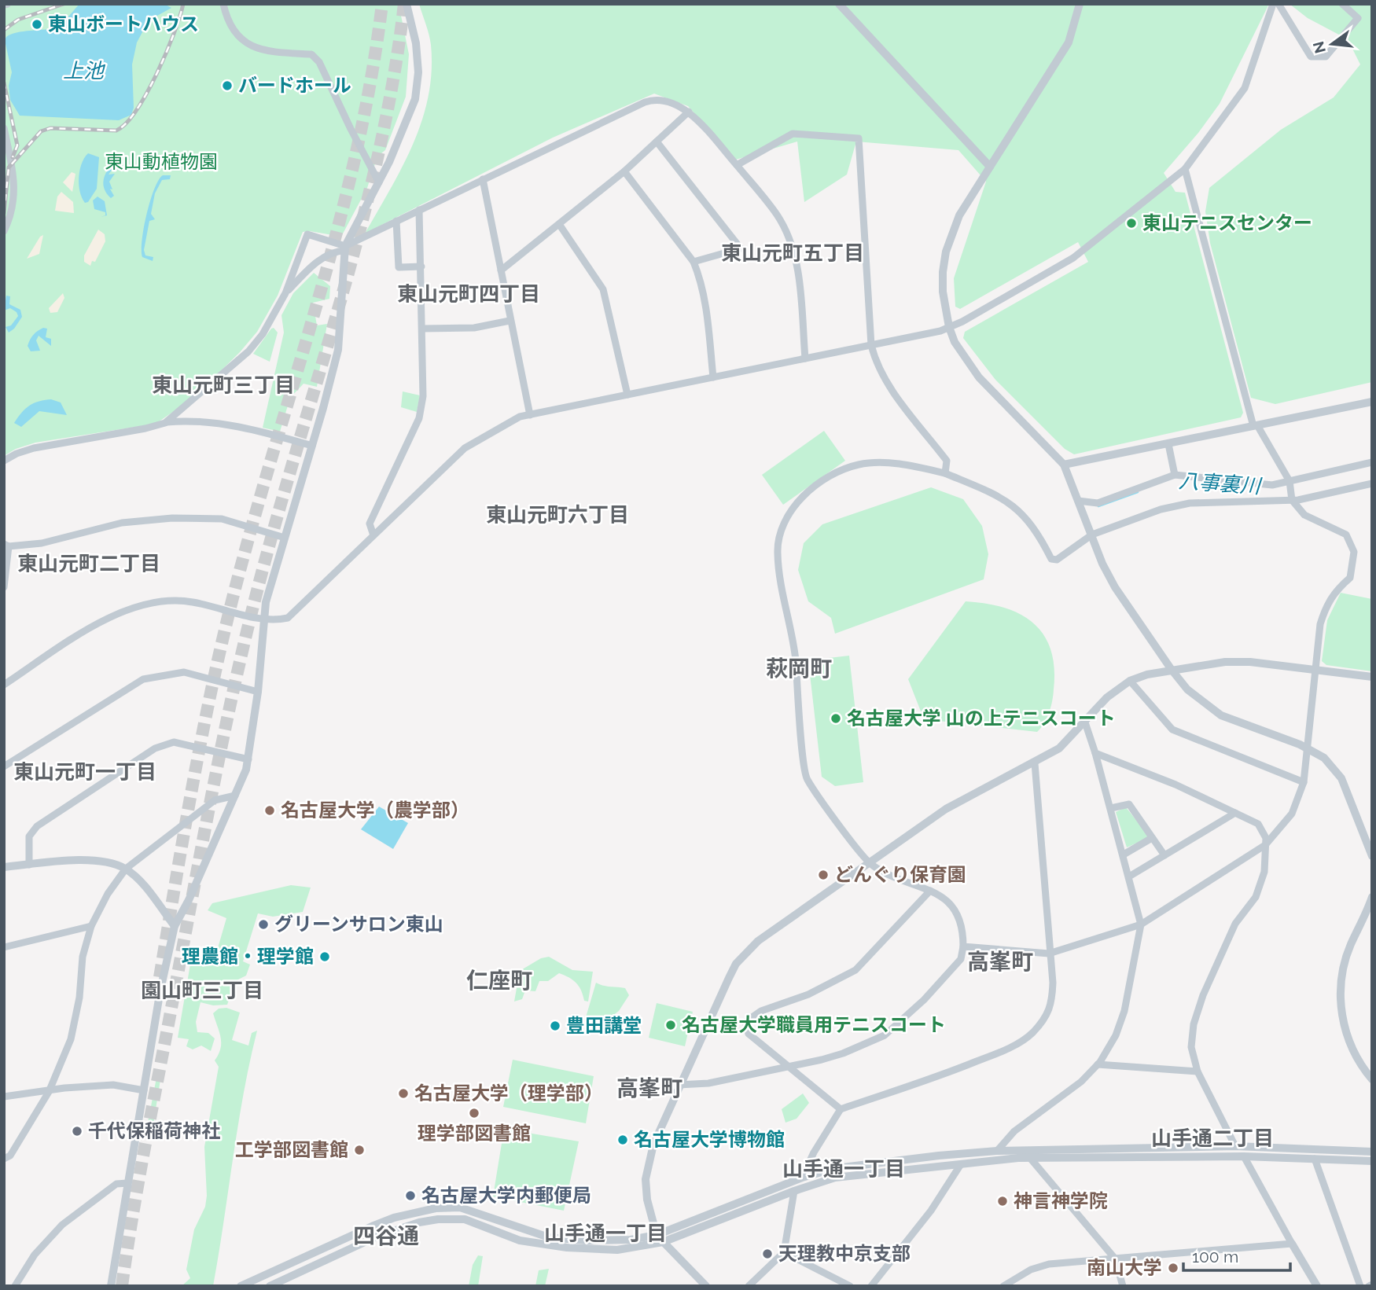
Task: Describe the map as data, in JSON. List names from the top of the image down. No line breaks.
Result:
{"districts":["東山元町五丁目","東山元町四丁目","東山元町三丁目","東山元町六丁目","東山元町二丁目","萩岡町","東山元町一丁目","高峯町","仁座町","園山町三丁目","高峯町","山手通二丁目","山手通一丁目","山手通一丁目","四谷通"],"water":["上池","八事裏川"],"parks":["東山動植物園"],"places":["東山ボートハウス","バードホール","東山テニスセンター","名古屋大学 山の上テニスコート","名古屋大学（農学部）","どんぐり保育園","グリーンサロン東山","理農館・理学館","名古屋大学職員用テニスコート","豊田講堂","名古屋大学（理学部）","理学部図書館","千代保稲荷神社","名古屋大学博物館","工学部図書館","名古屋大学内郵便局","神言神学院","天理教中京支部","南山大学"],"scale_bar":"100 m","north":"left"}
